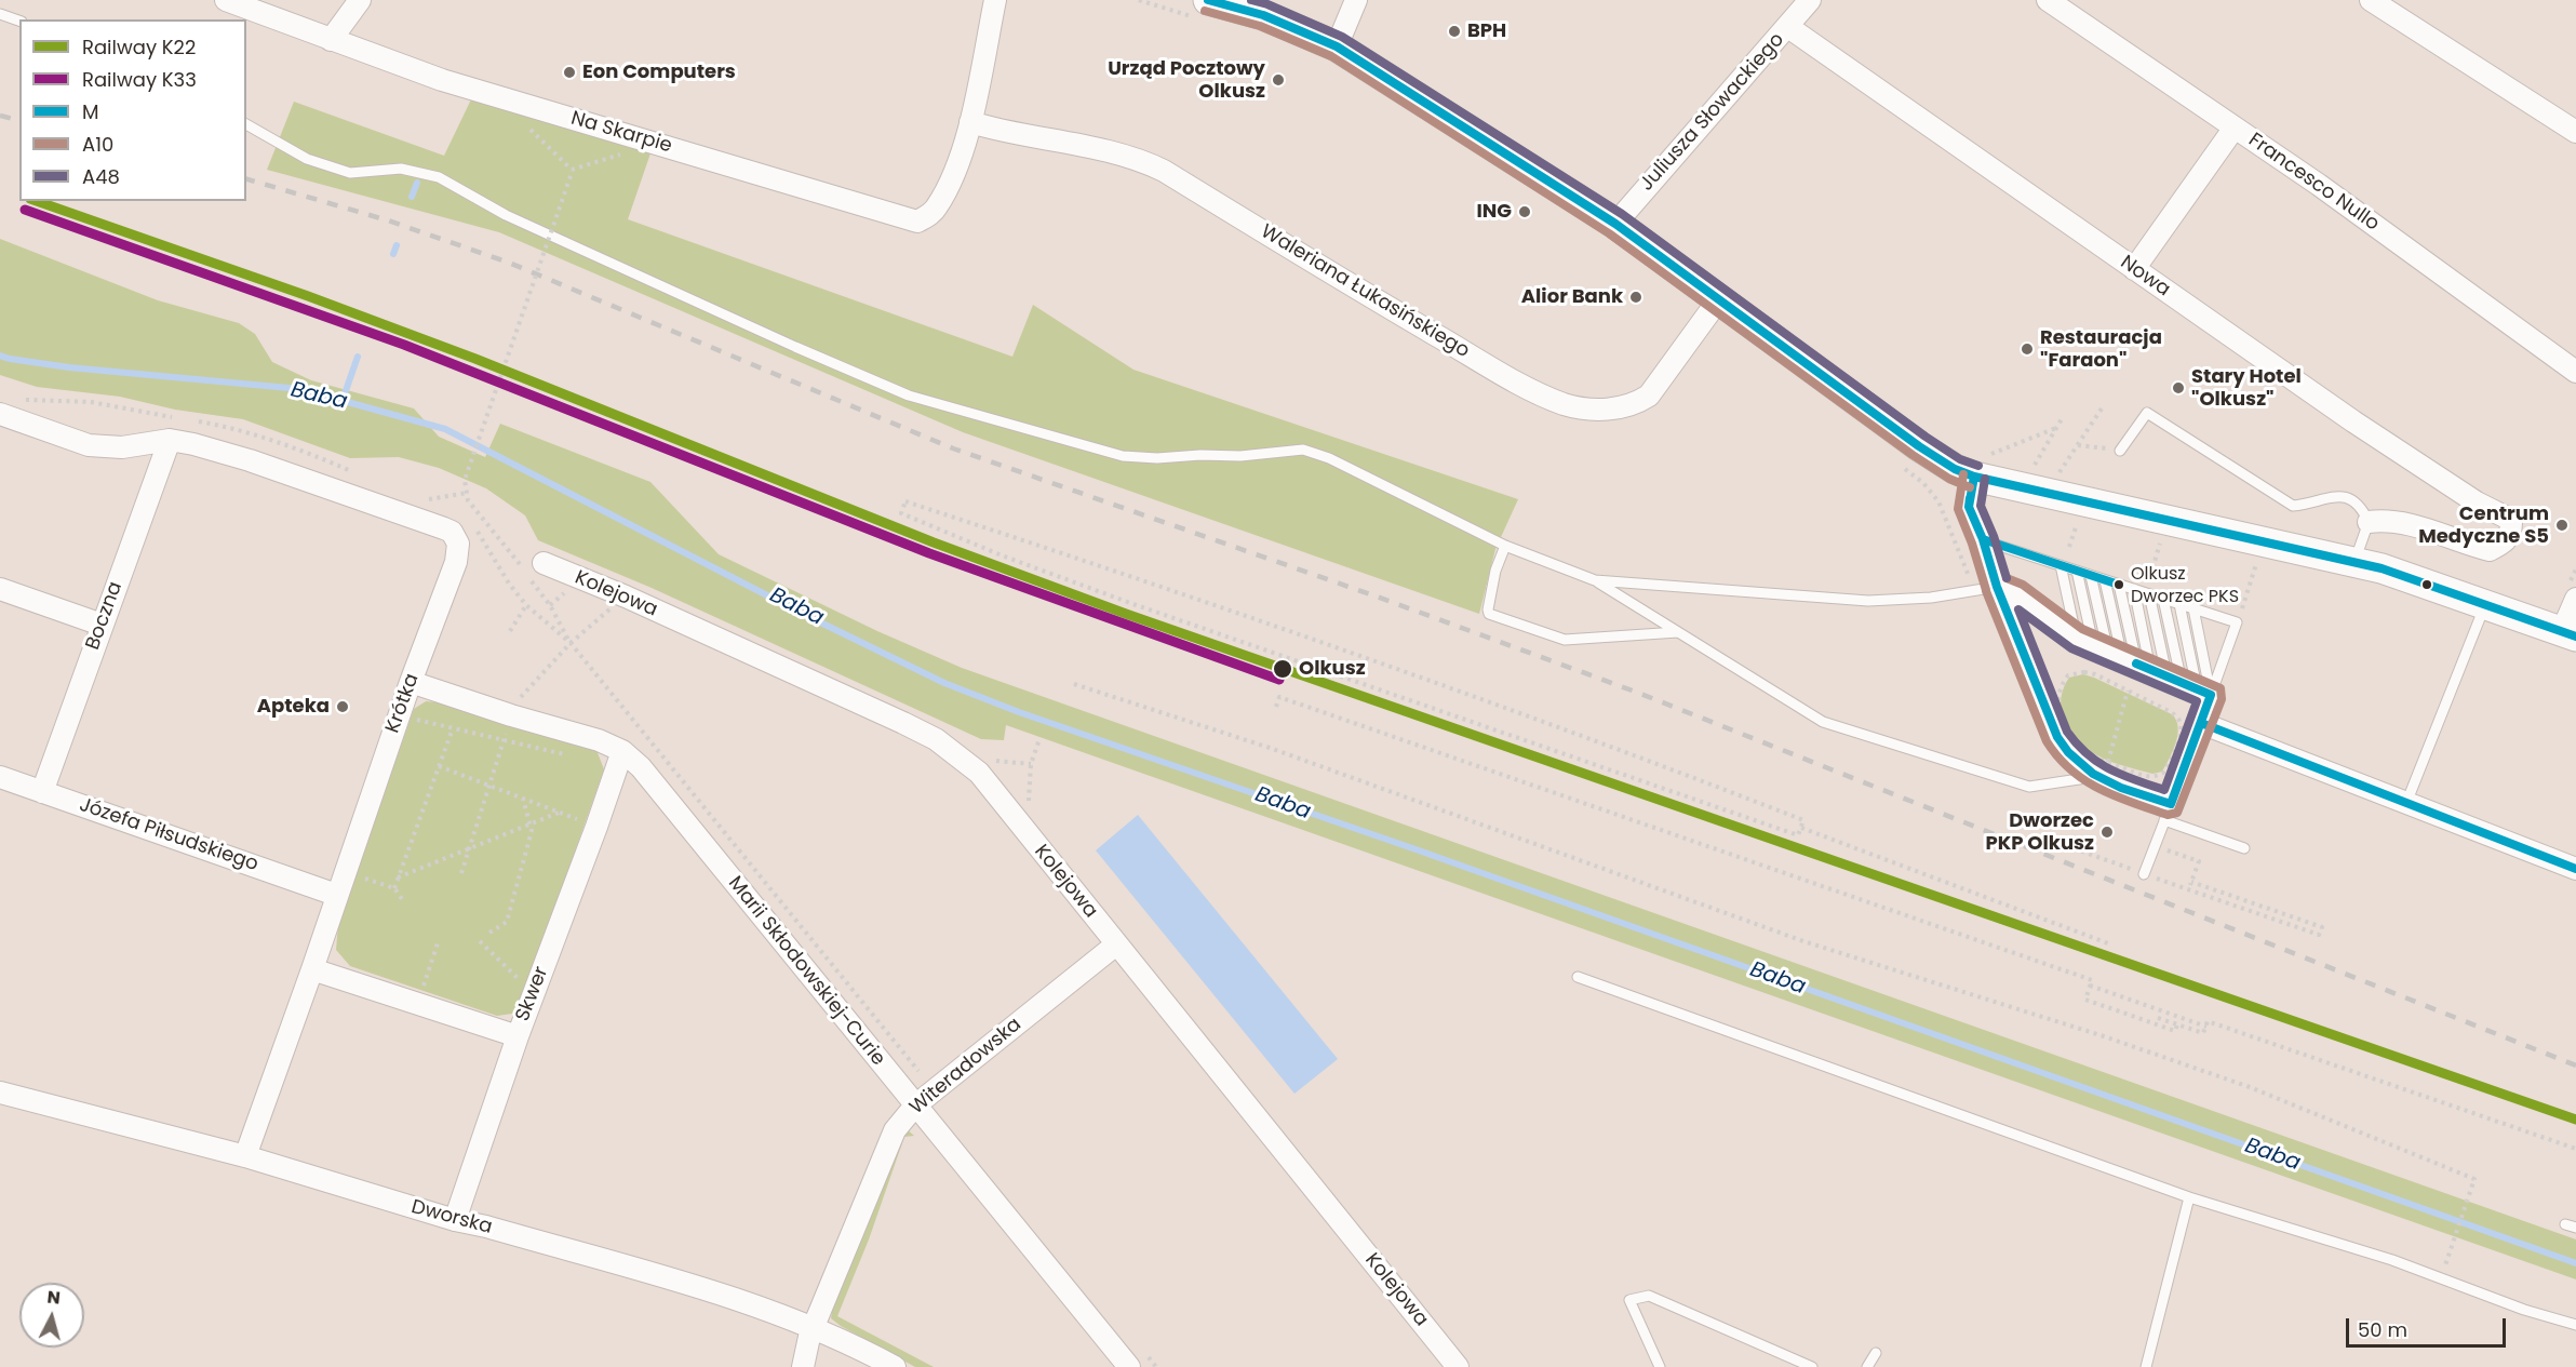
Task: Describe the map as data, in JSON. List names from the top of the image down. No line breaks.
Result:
{"streets":{"street":["Juliusza Słowackiego","Na Skarpie","Francesco Nullo","Nowa","Waleriana Łukasińskiego","Kolejowa","Boczna","Krótka","Józefa Piłsudskiego","Marii Skłodowskiej-Curie","Skwer","Witeradowska","Dworska"]},"crossings":[["Juliusza Słowackiego","Nowa"],["Na Skarpie","Waleriana Łukasińskiego"],["Kolejowa","Witeradowska"],["Boczna","Krótka"],["Boczna","Józefa Piłsudskiego"],["Krótka","Józefa Piłsudskiego"],["Krótka","Marii Skłodowskiej-Curie"],["Krótka","Skwer"],["Krótka","Dworska"],["Marii Skłodowskiej-Curie","Skwer"],["Marii Skłodowskiej-Curie","Witeradowska"],["Witeradowska","Dworska"]],"water":["Baba"],"places":["BPH","Eon Computers","Urząd Pocztowy Olkusz","ING","Alior Bank","Restauracja \"Faraon\"","Stary Hotel \"Olkusz\"","Centrum Medyczne S5","Olkusz Dworzec PKS","Olkusz","Apteka","Dworzec PKP Olkusz"],"lines":["transit line M","transit line A48","transit line A10","rail line K22","rail line K33"],"legend":["Railway K22","Railway K33","M","A10","A48"],"scale_bar":"50 m","north":"top"}
